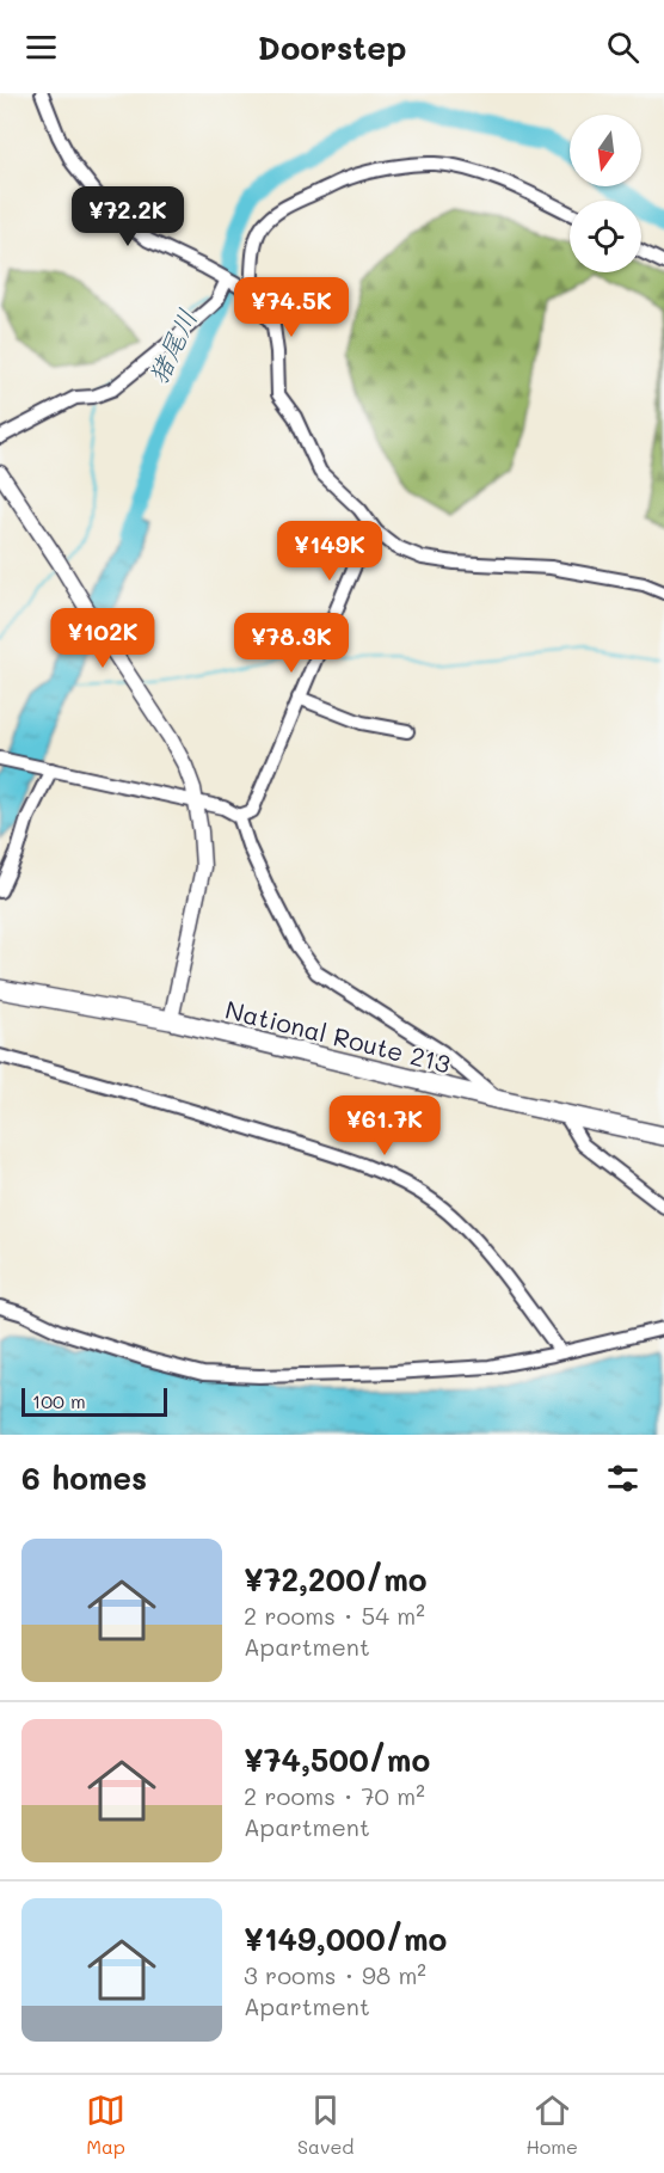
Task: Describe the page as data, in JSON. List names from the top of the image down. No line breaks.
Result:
{"streets":{"highway":["National Route 213"]},"water":["猪尾川"],"scale_bar":"100 m","north":"bottom","page":{"header":"Doorstep","price":["¥72.2K","¥74.5K","¥149K","¥102K","¥78.3K","¥61.7K"],"scale":"100 m","heading":"6 homes","list":[{"name":"¥72,200/mo","note":"2 rooms · 54 m² · Apartment"},{"name":"¥74,500/mo","note":"2 rooms · 70 m² · Apartment"},{"name":"¥149,000/mo","note":"3 rooms · 98 m² · Apartment"}],"tabs":["Map","Saved","Home"]}}
